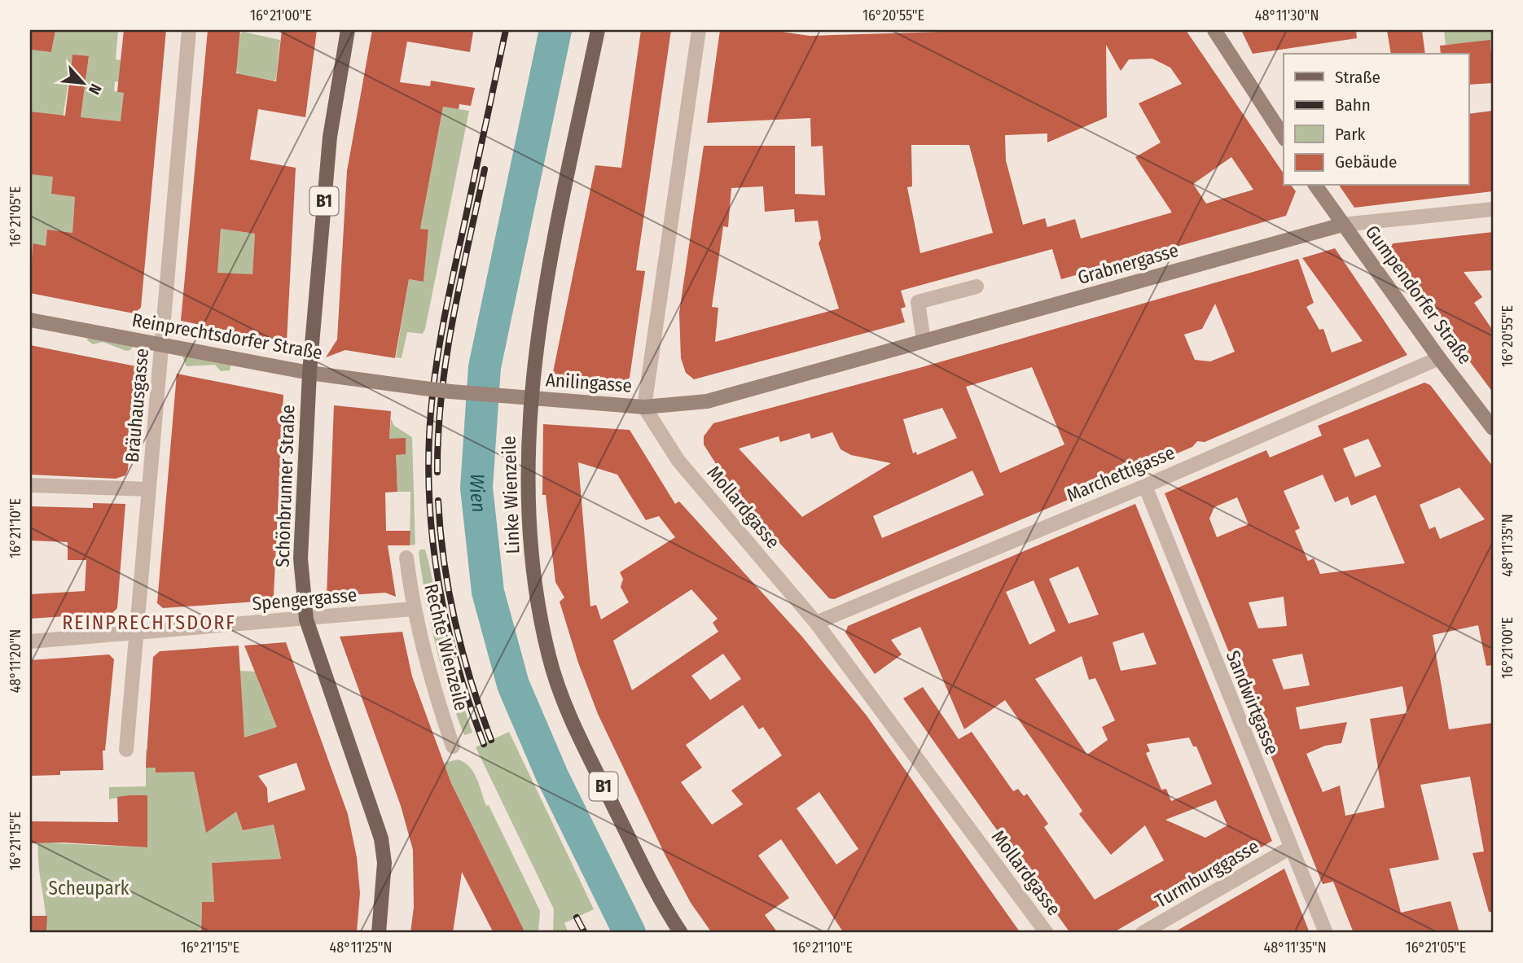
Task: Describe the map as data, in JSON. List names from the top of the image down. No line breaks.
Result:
{"streets":{"main road":["B1","Schönbrunner Straße","Linke Wienzeile"],"street":["Grabnergasse","Gumpendorfer Straße","Reinprechtsdorfer Straße","Anilingasse","Bräuhausgasse","Marchettigasse","Mollardgasse","Spengergasse","Rechte Wienzeile","Sandwirtgasse","Turmburggasse"]},"crossings":[["Grabnergasse","Gumpendorfer Straße"],["Grabnergasse","Anilingasse"],["Grabnergasse","Mollardgasse"],["Gumpendorfer Straße","Marchettigasse"],["Reinprechtsdorfer Straße","Anilingasse"],["Reinprechtsdorfer Straße","Bräuhausgasse"],["Reinprechtsdorfer Straße","Schönbrunner Straße"],["Anilingasse","Linke Wienzeile"],["Anilingasse","Mollardgasse"],["Bräuhausgasse","Spengergasse"],["Marchettigasse","Mollardgasse"],["Marchettigasse","Sandwirtgasse"],["Schönbrunner Straße","Spengergasse"],["Spengergasse","Rechte Wienzeile"],["Sandwirtgasse","Turmburggasse"]],"districts":["REINPRECHTSDORF"],"water":["Wien"],"parks":["Scheupark"],"legend":["Straße","Bahn","Park","Gebäude"],"north":"bottom right","coordinates":["16°21'00\"E","16°20'55\"E","48°11'30\"N","16°21'05\"E","16°21'10\"E","48°11'35\"N","48°11'20\"N","16°21'15\"E","48°11'25\"N"]}
